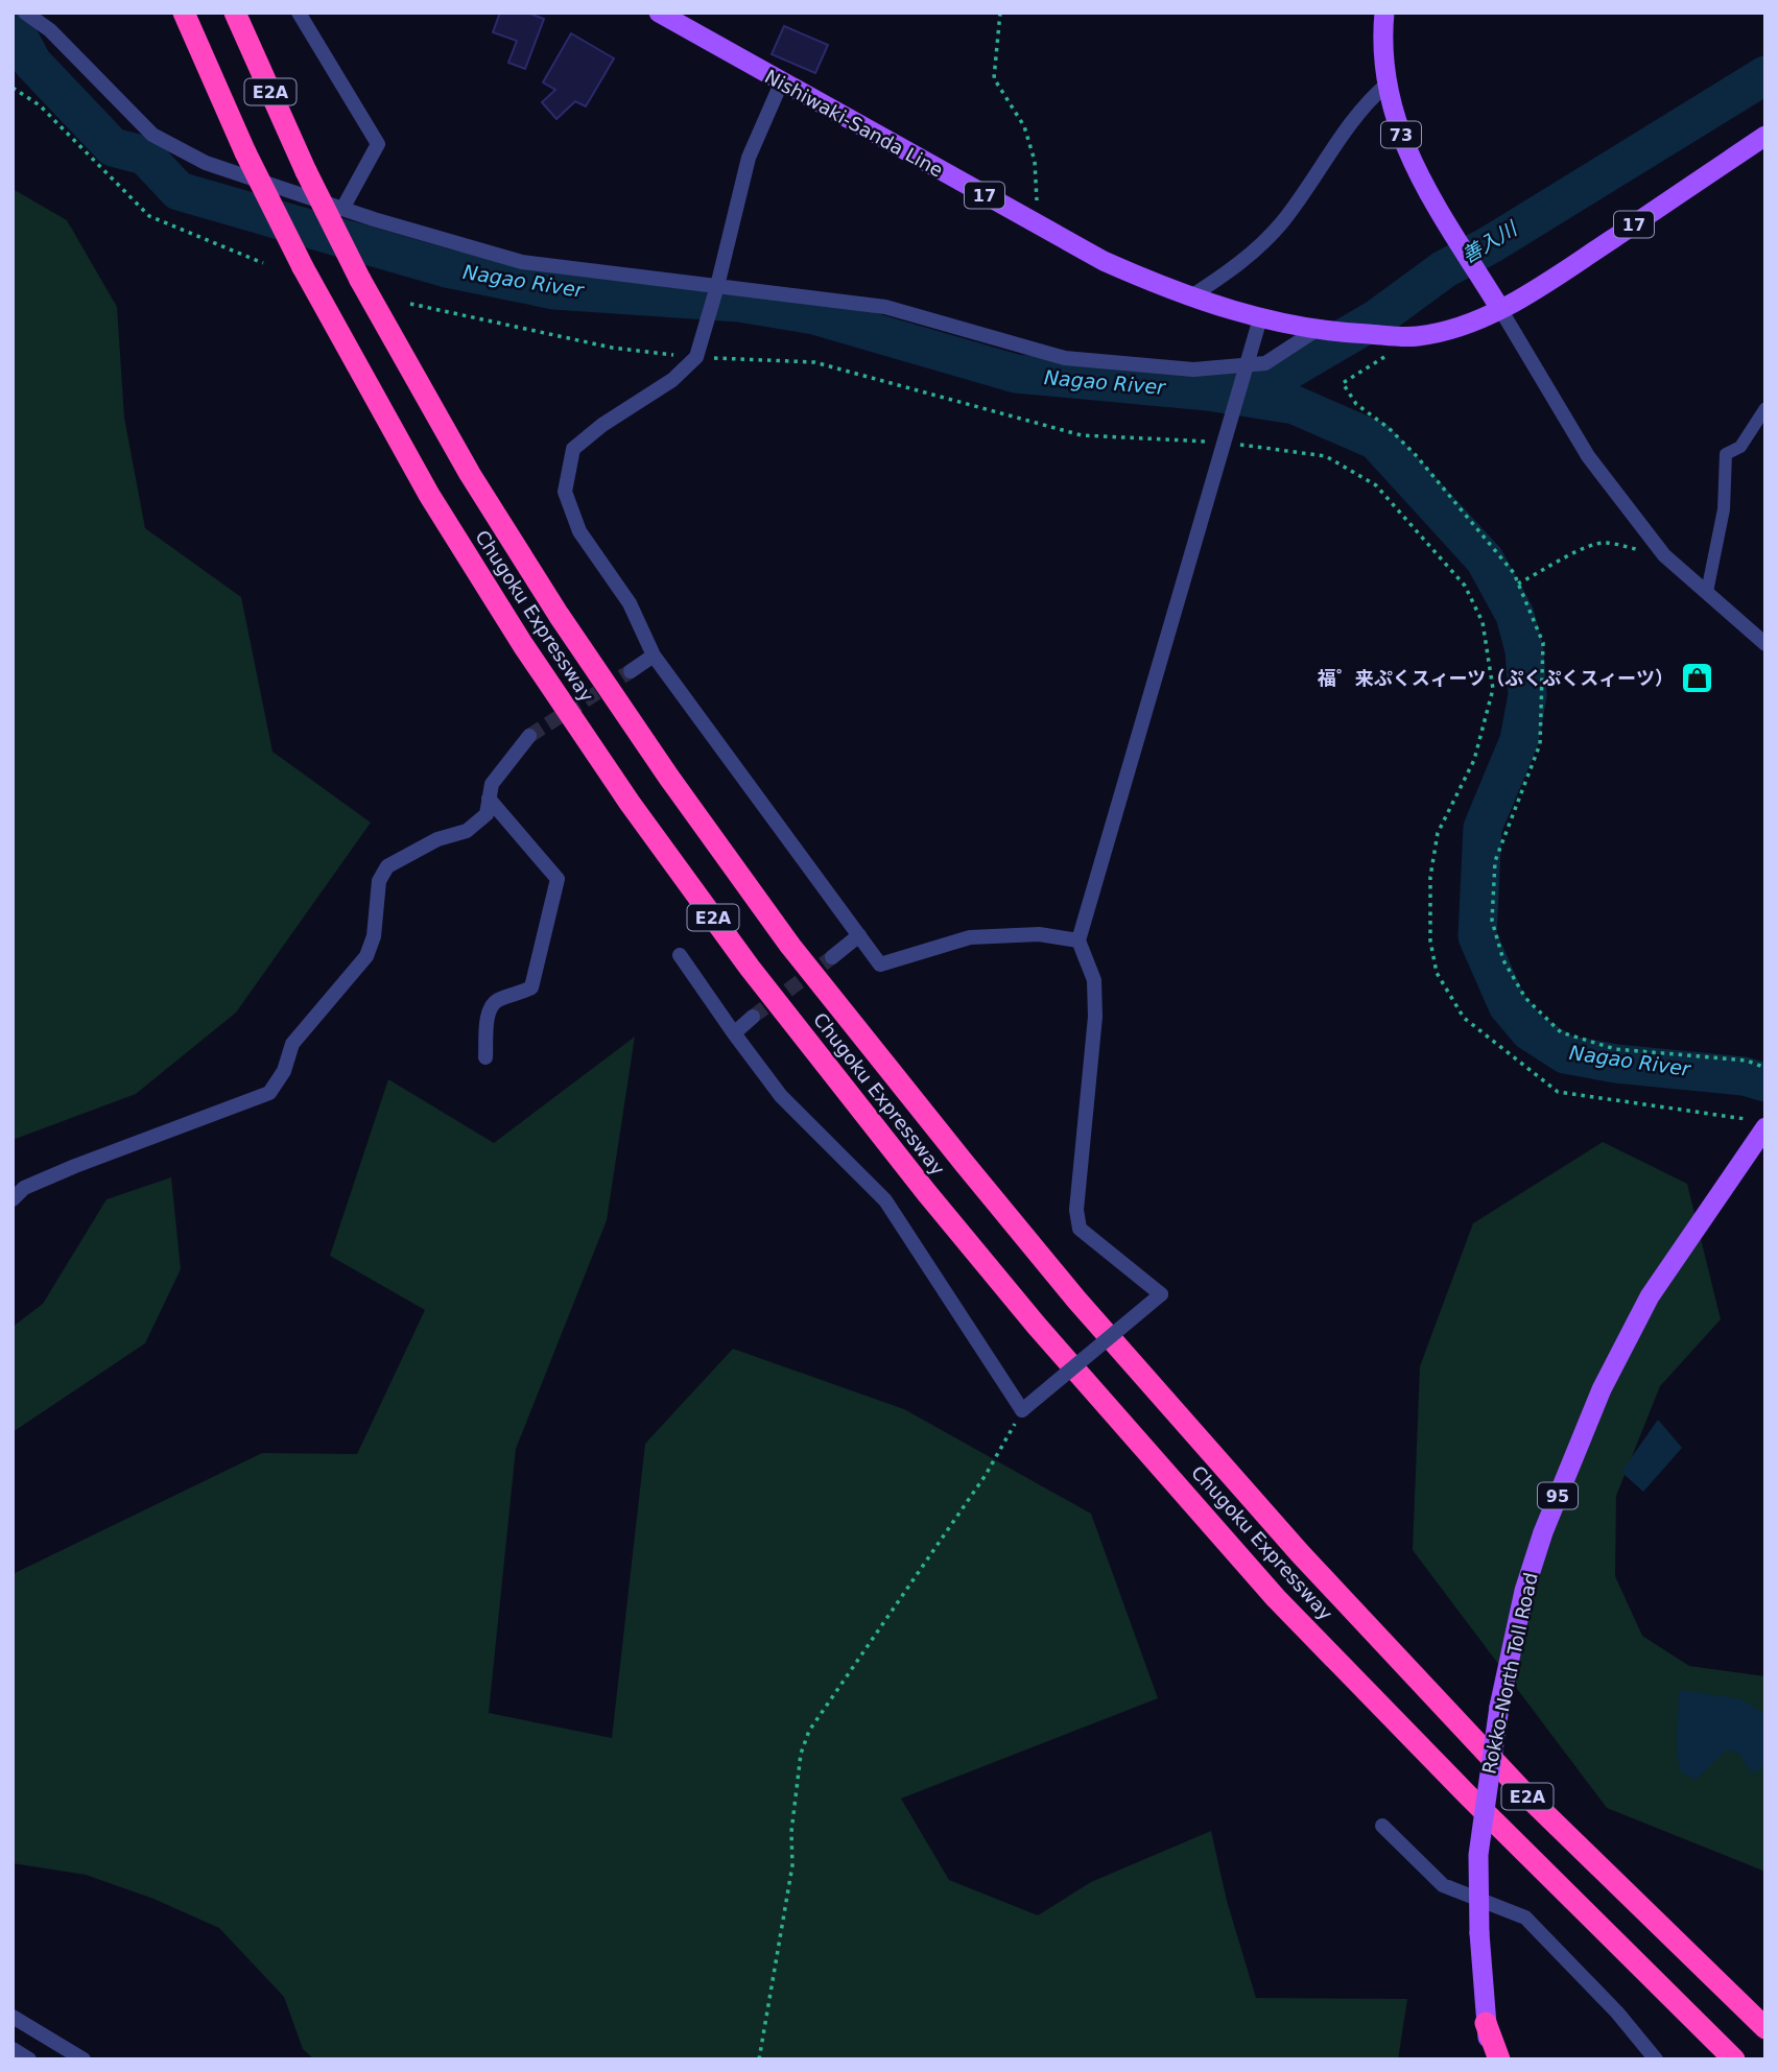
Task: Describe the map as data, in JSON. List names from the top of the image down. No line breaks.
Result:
{"streets":{"highway":["E2A","Chugoku Expressway"],"main road":["Nishiwaki-Sanda Line","73","17","95","Rokko-North Toll Road"]},"crossings":[["Nishiwaki-Sanda Line","73"]],"water":["善入川","Nagao River"],"places":{"shop":["福゜来ぷくスィーツ（ぷくぷくスィーツ）"]}}
